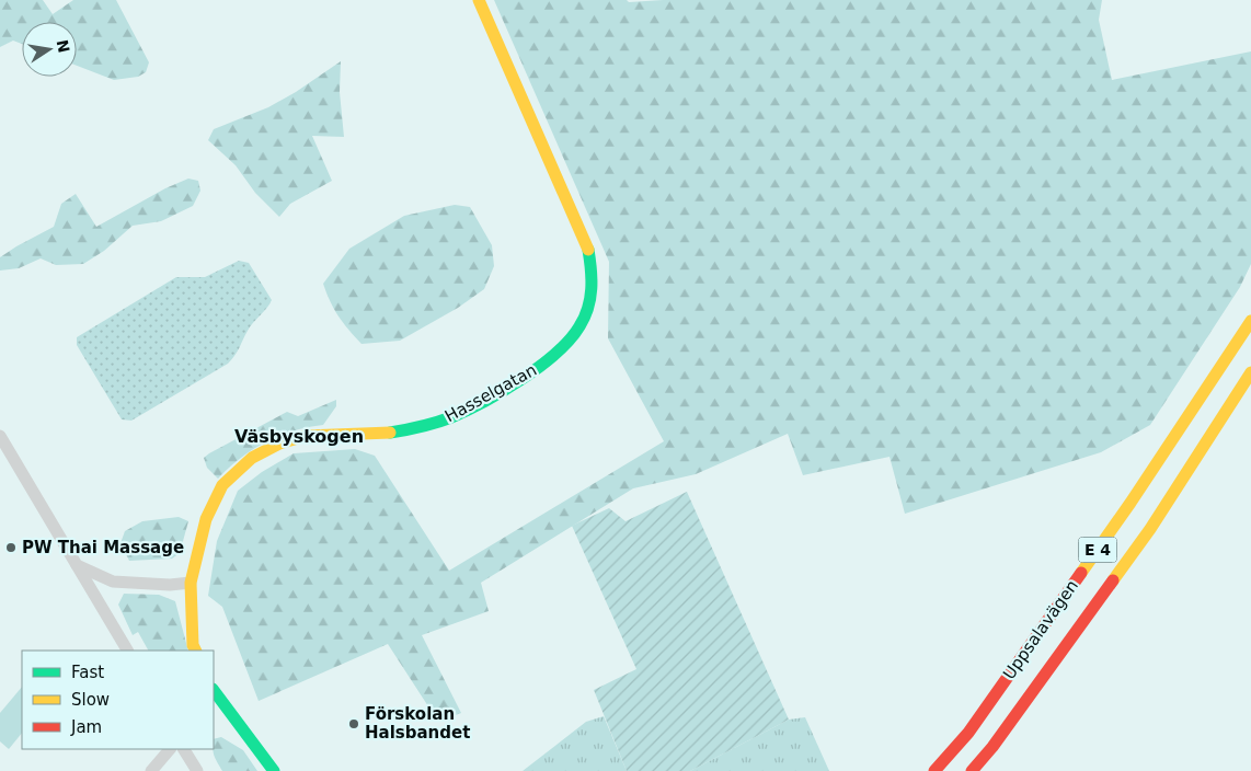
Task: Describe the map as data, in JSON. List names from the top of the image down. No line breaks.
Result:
{"streets":{"main road":["Hasselgatan","E 4","Uppsalavägen"]},"districts":["Väsbyskogen"],"places":["PW Thai Massage","Förskolan Halsbandet"],"legend":["Fast","Slow","Jam"],"north":"right"}
